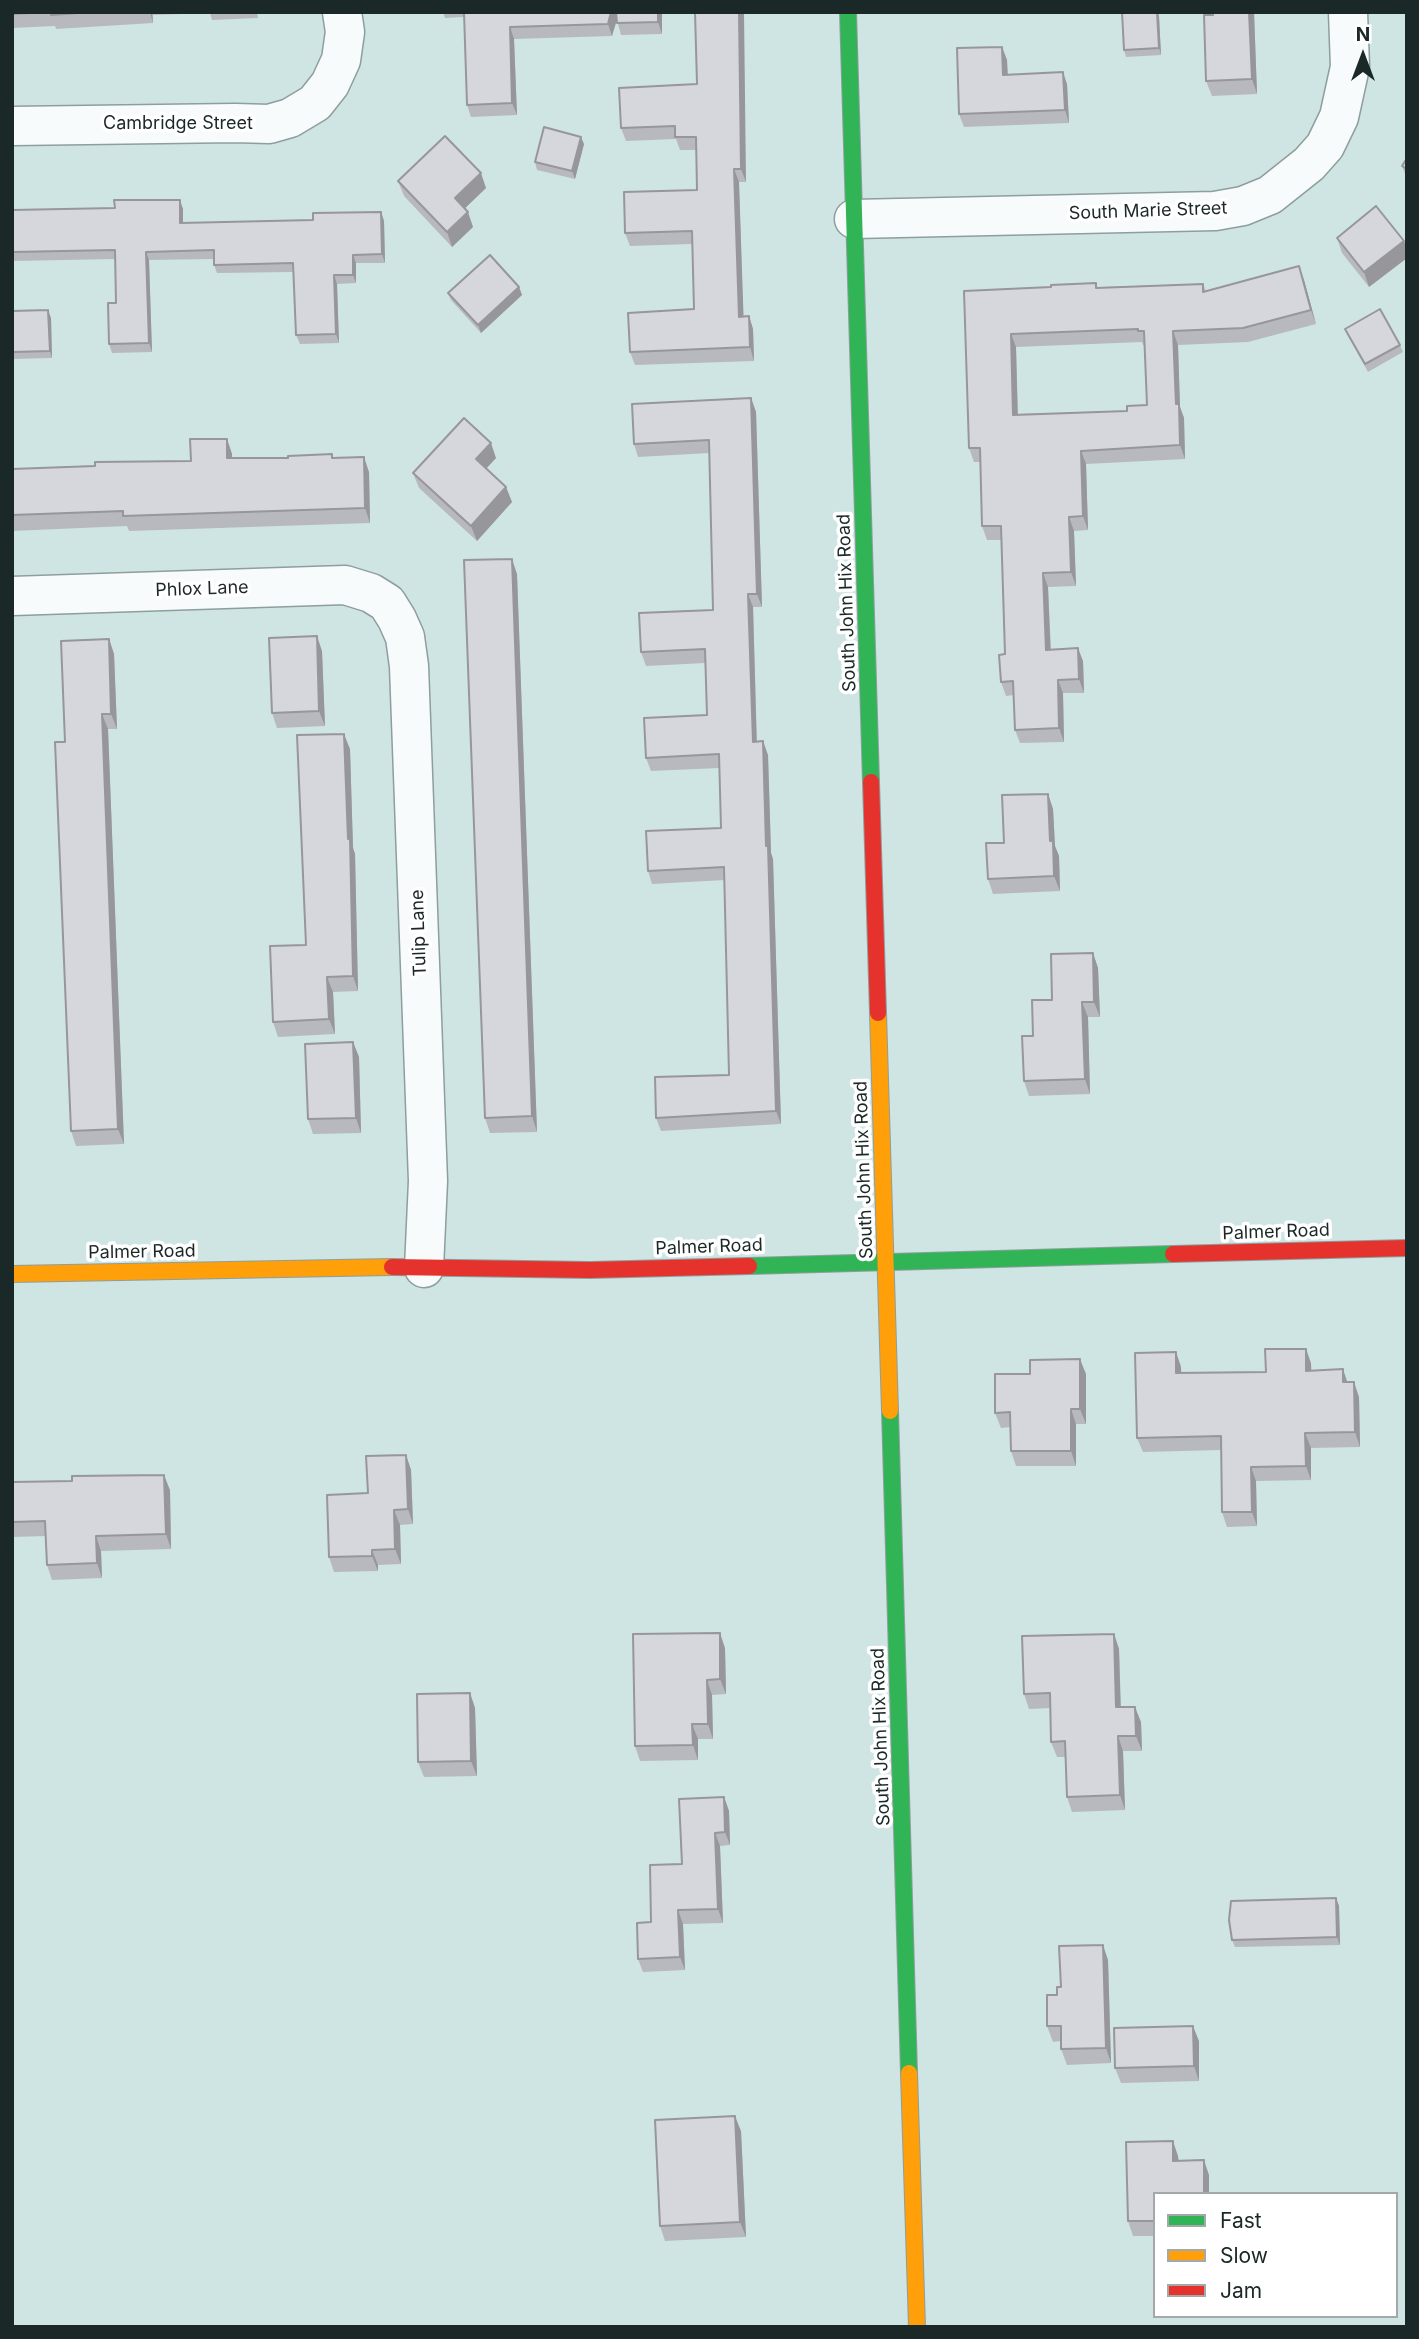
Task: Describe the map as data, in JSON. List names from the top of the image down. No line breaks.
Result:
{"streets":{"street":["Cambridge Street","South Marie Street","Phlox Lane","South John Hix Road","Tulip Lane","Palmer Road"]},"crossings":[["South Marie Street","South John Hix Road"],["Phlox Lane","Tulip Lane"],["South John Hix Road","Palmer Road"],["Tulip Lane","Palmer Road"]],"legend":["Fast","Slow","Jam"],"north":"top"}
